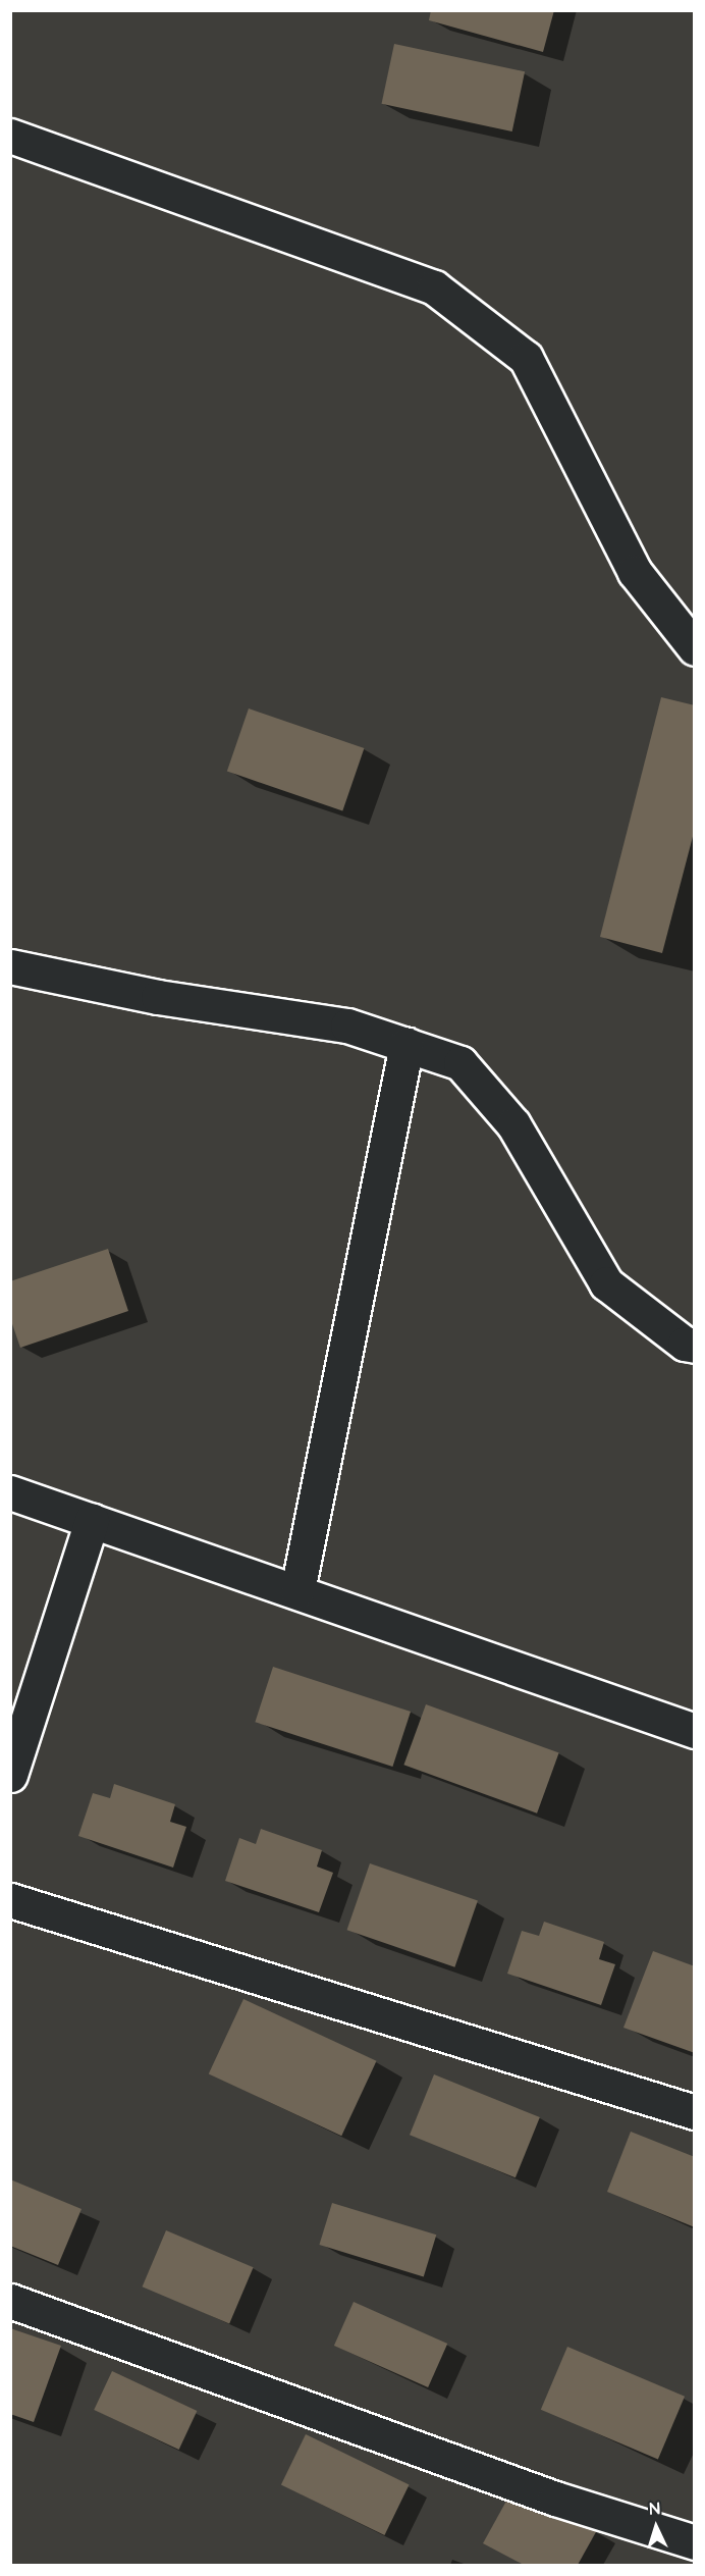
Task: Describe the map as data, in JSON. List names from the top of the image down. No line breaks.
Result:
{"north":"top"}
